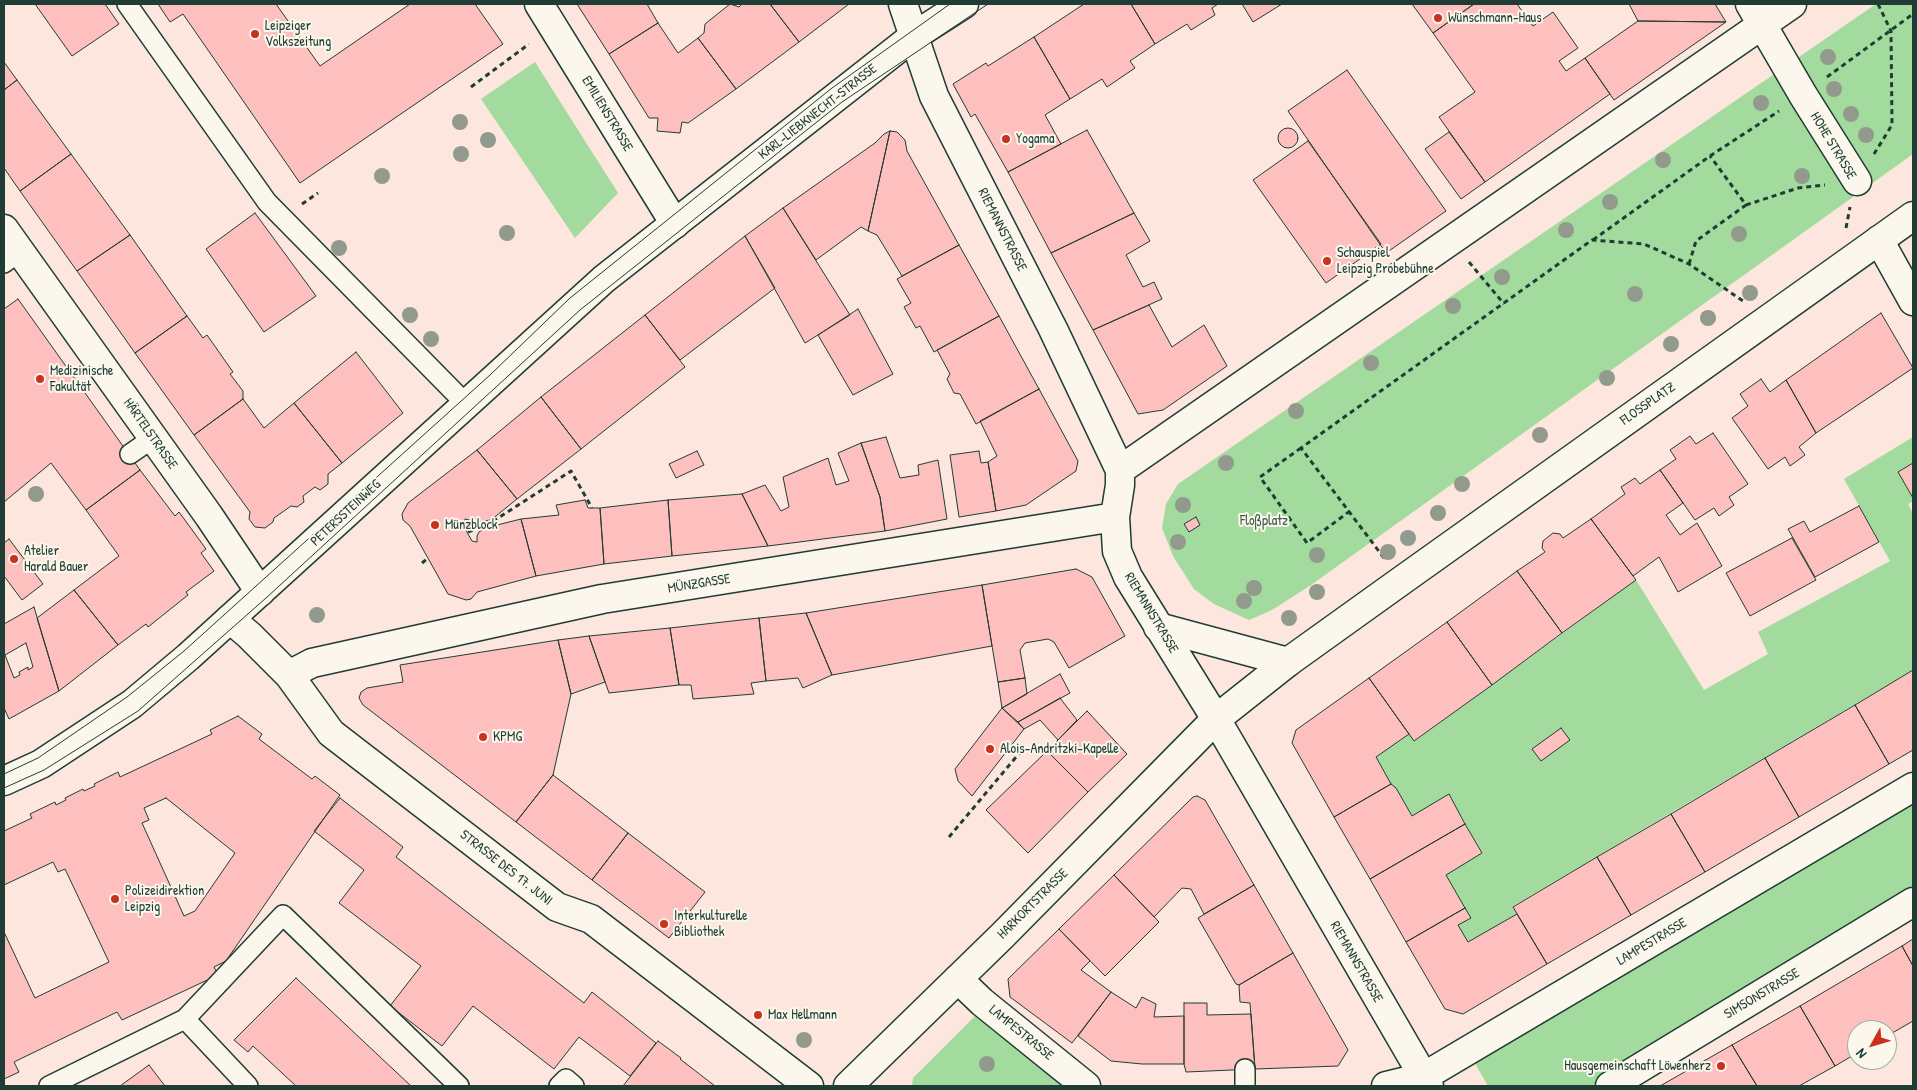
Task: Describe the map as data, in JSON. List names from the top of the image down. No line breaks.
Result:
{"streets":{"street":["KARL-LIEBKNECHT-STRASSE","EMILIENSTRASSE","HOHE STRASSE","RIEMANNSTRASSE","FLOSSPLATZ","HÄRTELSTRASSE","PETERSSTEINWEG","MÜNZGASSE","STRASSE DES 17. JUNI","HARKORTSTRASSE","LAMPESTRASSE","SIMSONSTRASSE"]},"crossings":[["KARL-LIEBKNECHT-STRASSE","EMILIENSTRASSE"],["KARL-LIEBKNECHT-STRASSE","RIEMANNSTRASSE"],["KARL-LIEBKNECHT-STRASSE","PETERSSTEINWEG"],["EMILIENSTRASSE","PETERSSTEINWEG"],["HOHE STRASSE","FLOSSPLATZ"],["RIEMANNSTRASSE","FLOSSPLATZ"],["RIEMANNSTRASSE","MÜNZGASSE"],["RIEMANNSTRASSE","HARKORTSTRASSE"],["RIEMANNSTRASSE","LAMPESTRASSE"],["FLOSSPLATZ","HARKORTSTRASSE"],["HÄRTELSTRASSE","PETERSSTEINWEG"],["PETERSSTEINWEG","STRASSE DES 17. JUNI"],["MÜNZGASSE","STRASSE DES 17. JUNI"],["HARKORTSTRASSE","LAMPESTRASSE"]],"parks":["Floßplatz"],"places":["Wünschmann-Haus","Leipziger Volkszeitung","Yogama","Schauspiel Leipzig Probebühne","Medizinische Fakultät","Münzblock","Atelier Harald Bauer","KPMG","Alois-Andritzki-Kapelle","Polizeidirektion Leipzig","Interkulturelle Bibliothek","Max Hellmann","Hausgemeinschaft Löwenherz"],"north":"bottom left"}
